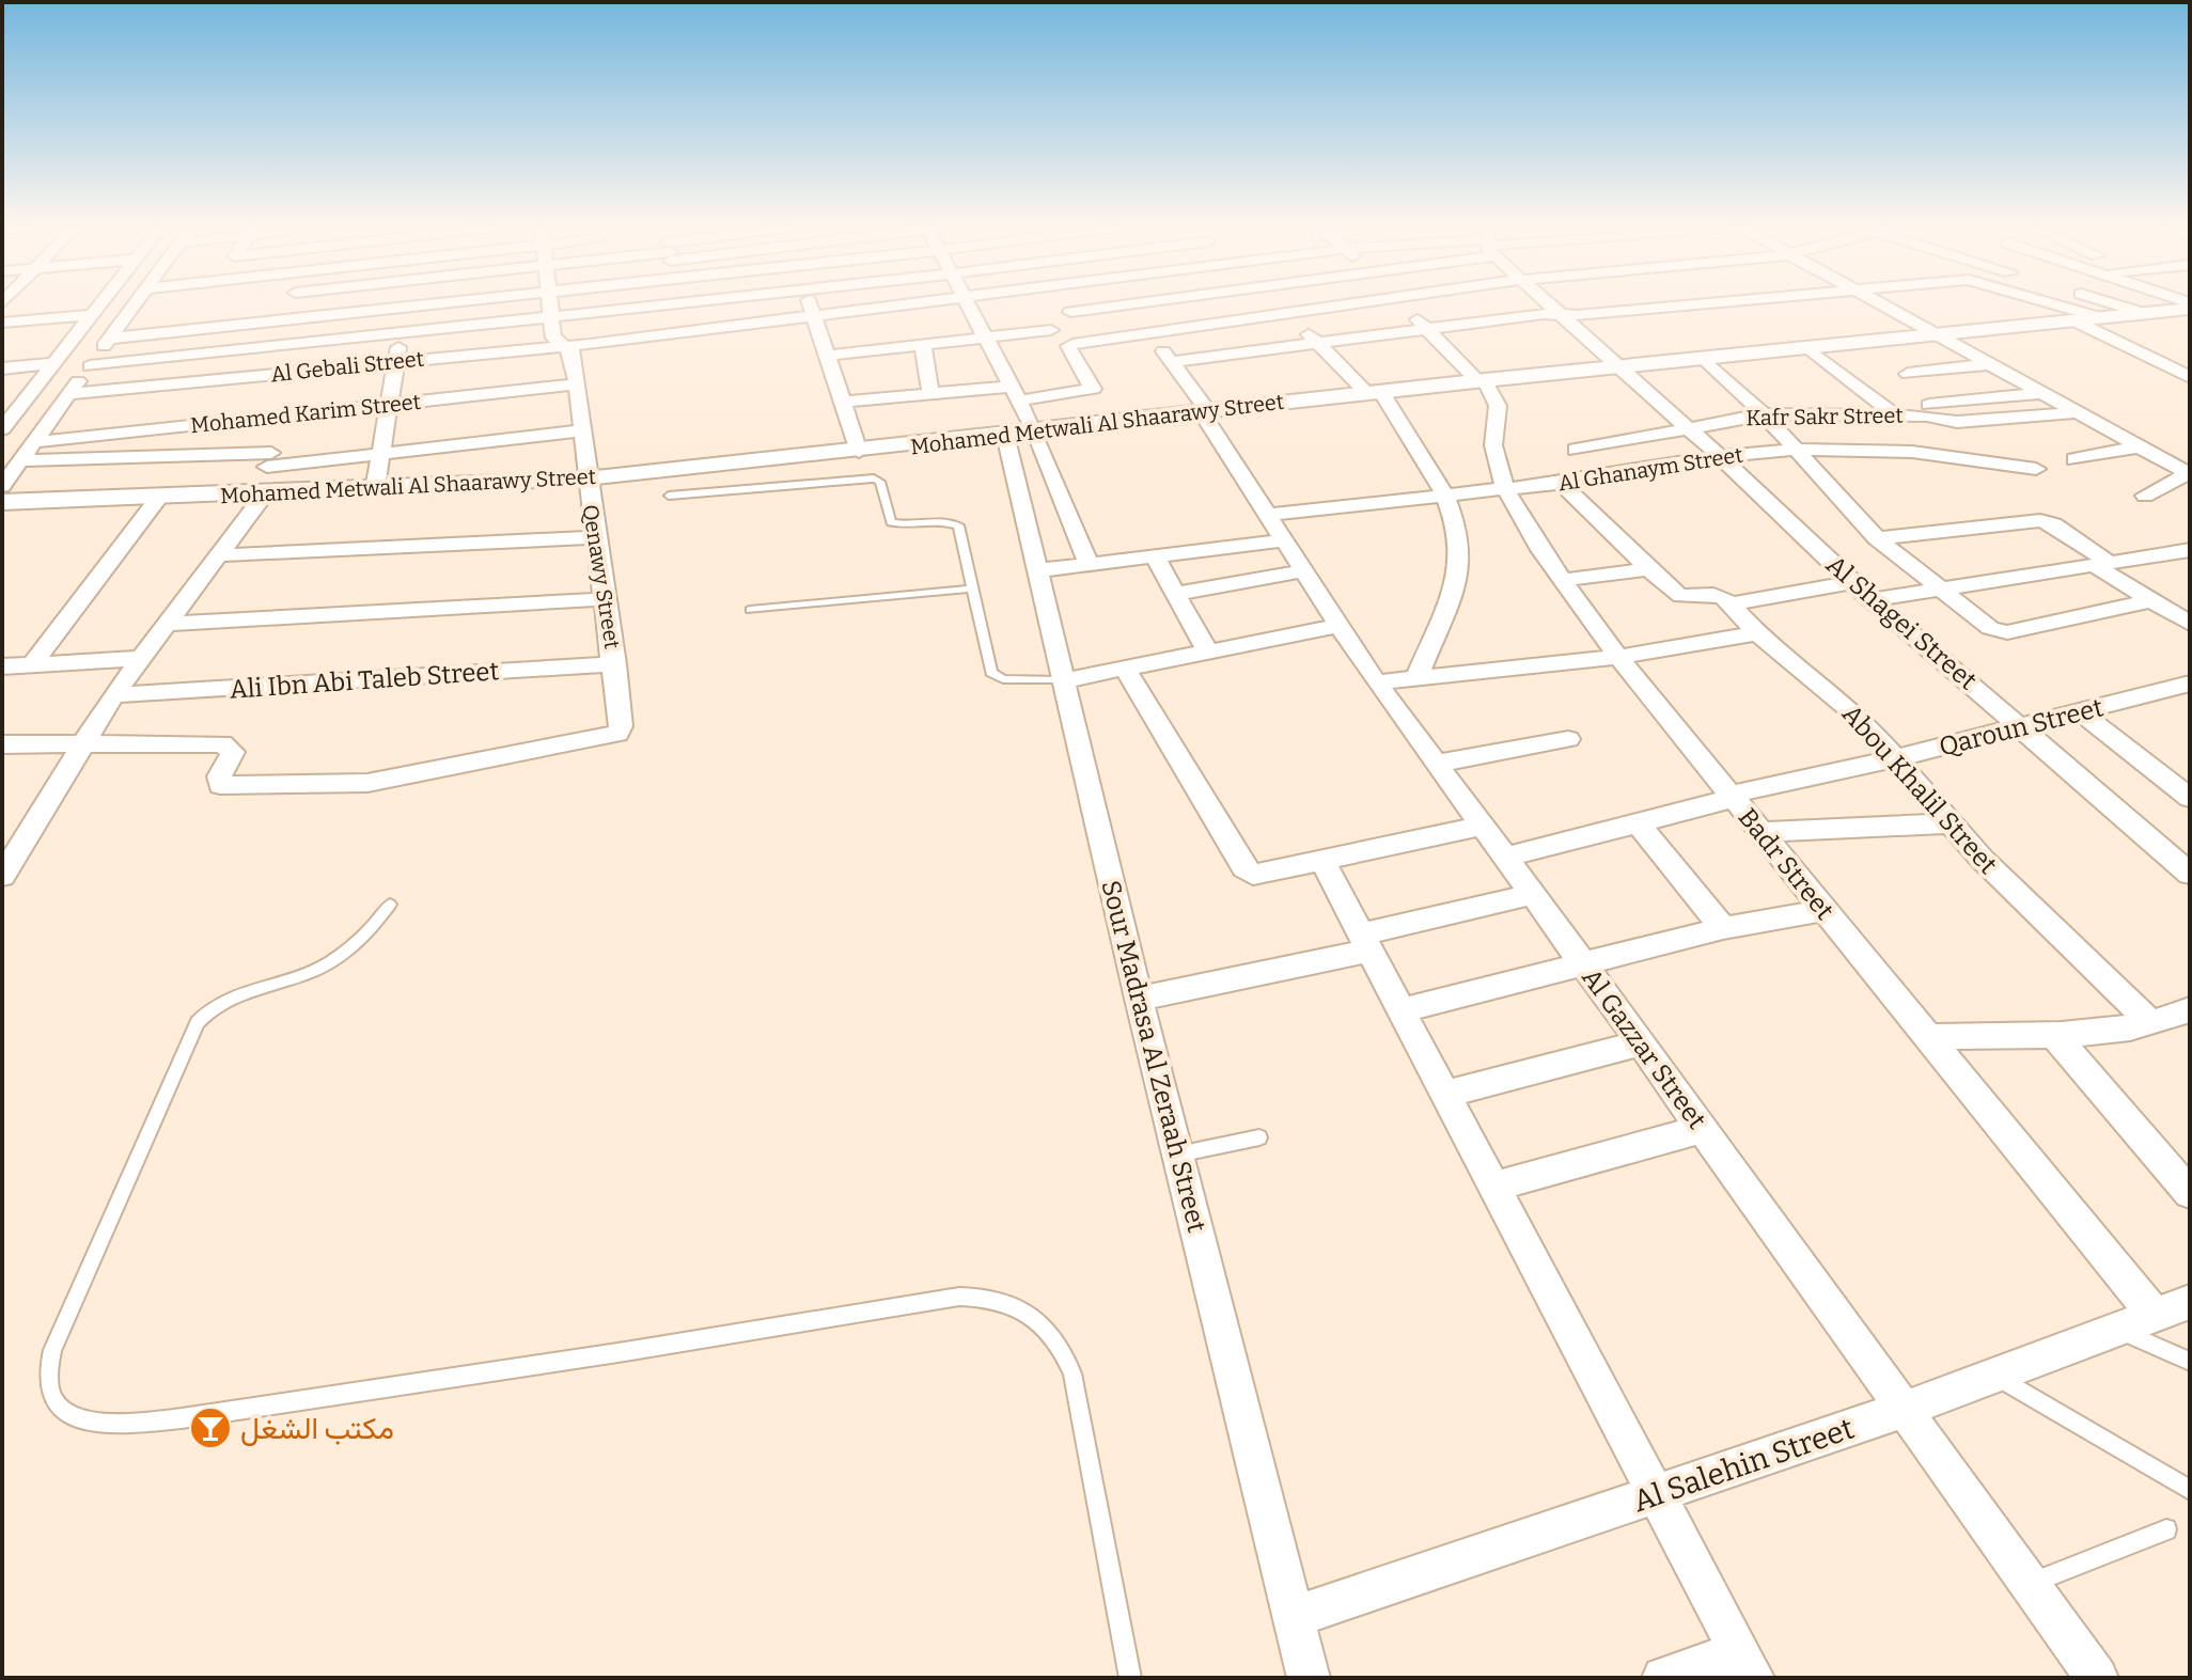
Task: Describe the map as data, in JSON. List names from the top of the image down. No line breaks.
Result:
{"streets":{"street":["Al Gebali Street","Mohamed Karim Street","Kafr Sakr Street","Mohamed Metwali Al Shaarawy Street","Al Ghanaym Street","Qenawy Street","Al Shagei Street","Ali Ibn Abi Taleb Street","Qaroun Street","Abou Khalil Street","Badr Street","Al Gazzar Street","Sour Madrasa Al Zeraah Street","Al Salehin Street"]},"crossings":[["Al Gebali Street","Qenawy Street"],["Mohamed Karim Street","Qenawy Street"],["Kafr Sakr Street","Al Shagei Street"],["Mohamed Metwali Al Shaarawy Street","Qenawy Street"],["Mohamed Metwali Al Shaarawy Street","Al Shagei Street"],["Mohamed Metwali Al Shaarawy Street","Badr Street"],["Mohamed Metwali Al Shaarawy Street","Al Gazzar Street"],["Mohamed Metwali Al Shaarawy Street","Sour Madrasa Al Zeraah Street"],["Al Ghanaym Street","Al Shagei Street"],["Al Ghanaym Street","Badr Street"],["Al Ghanaym Street","Al Gazzar Street"],["Qenawy Street","Ali Ibn Abi Taleb Street"],["Al Shagei Street","Qaroun Street"],["Qaroun Street","Abou Khalil Street"],["Qaroun Street","Badr Street"],["Qaroun Street","Al Gazzar Street"],["Badr Street","Al Salehin Street"],["Al Gazzar Street","Al Salehin Street"],["Sour Madrasa Al Zeraah Street","Al Salehin Street"]],"places":{"bar":["مكتب الشغل"]}}
